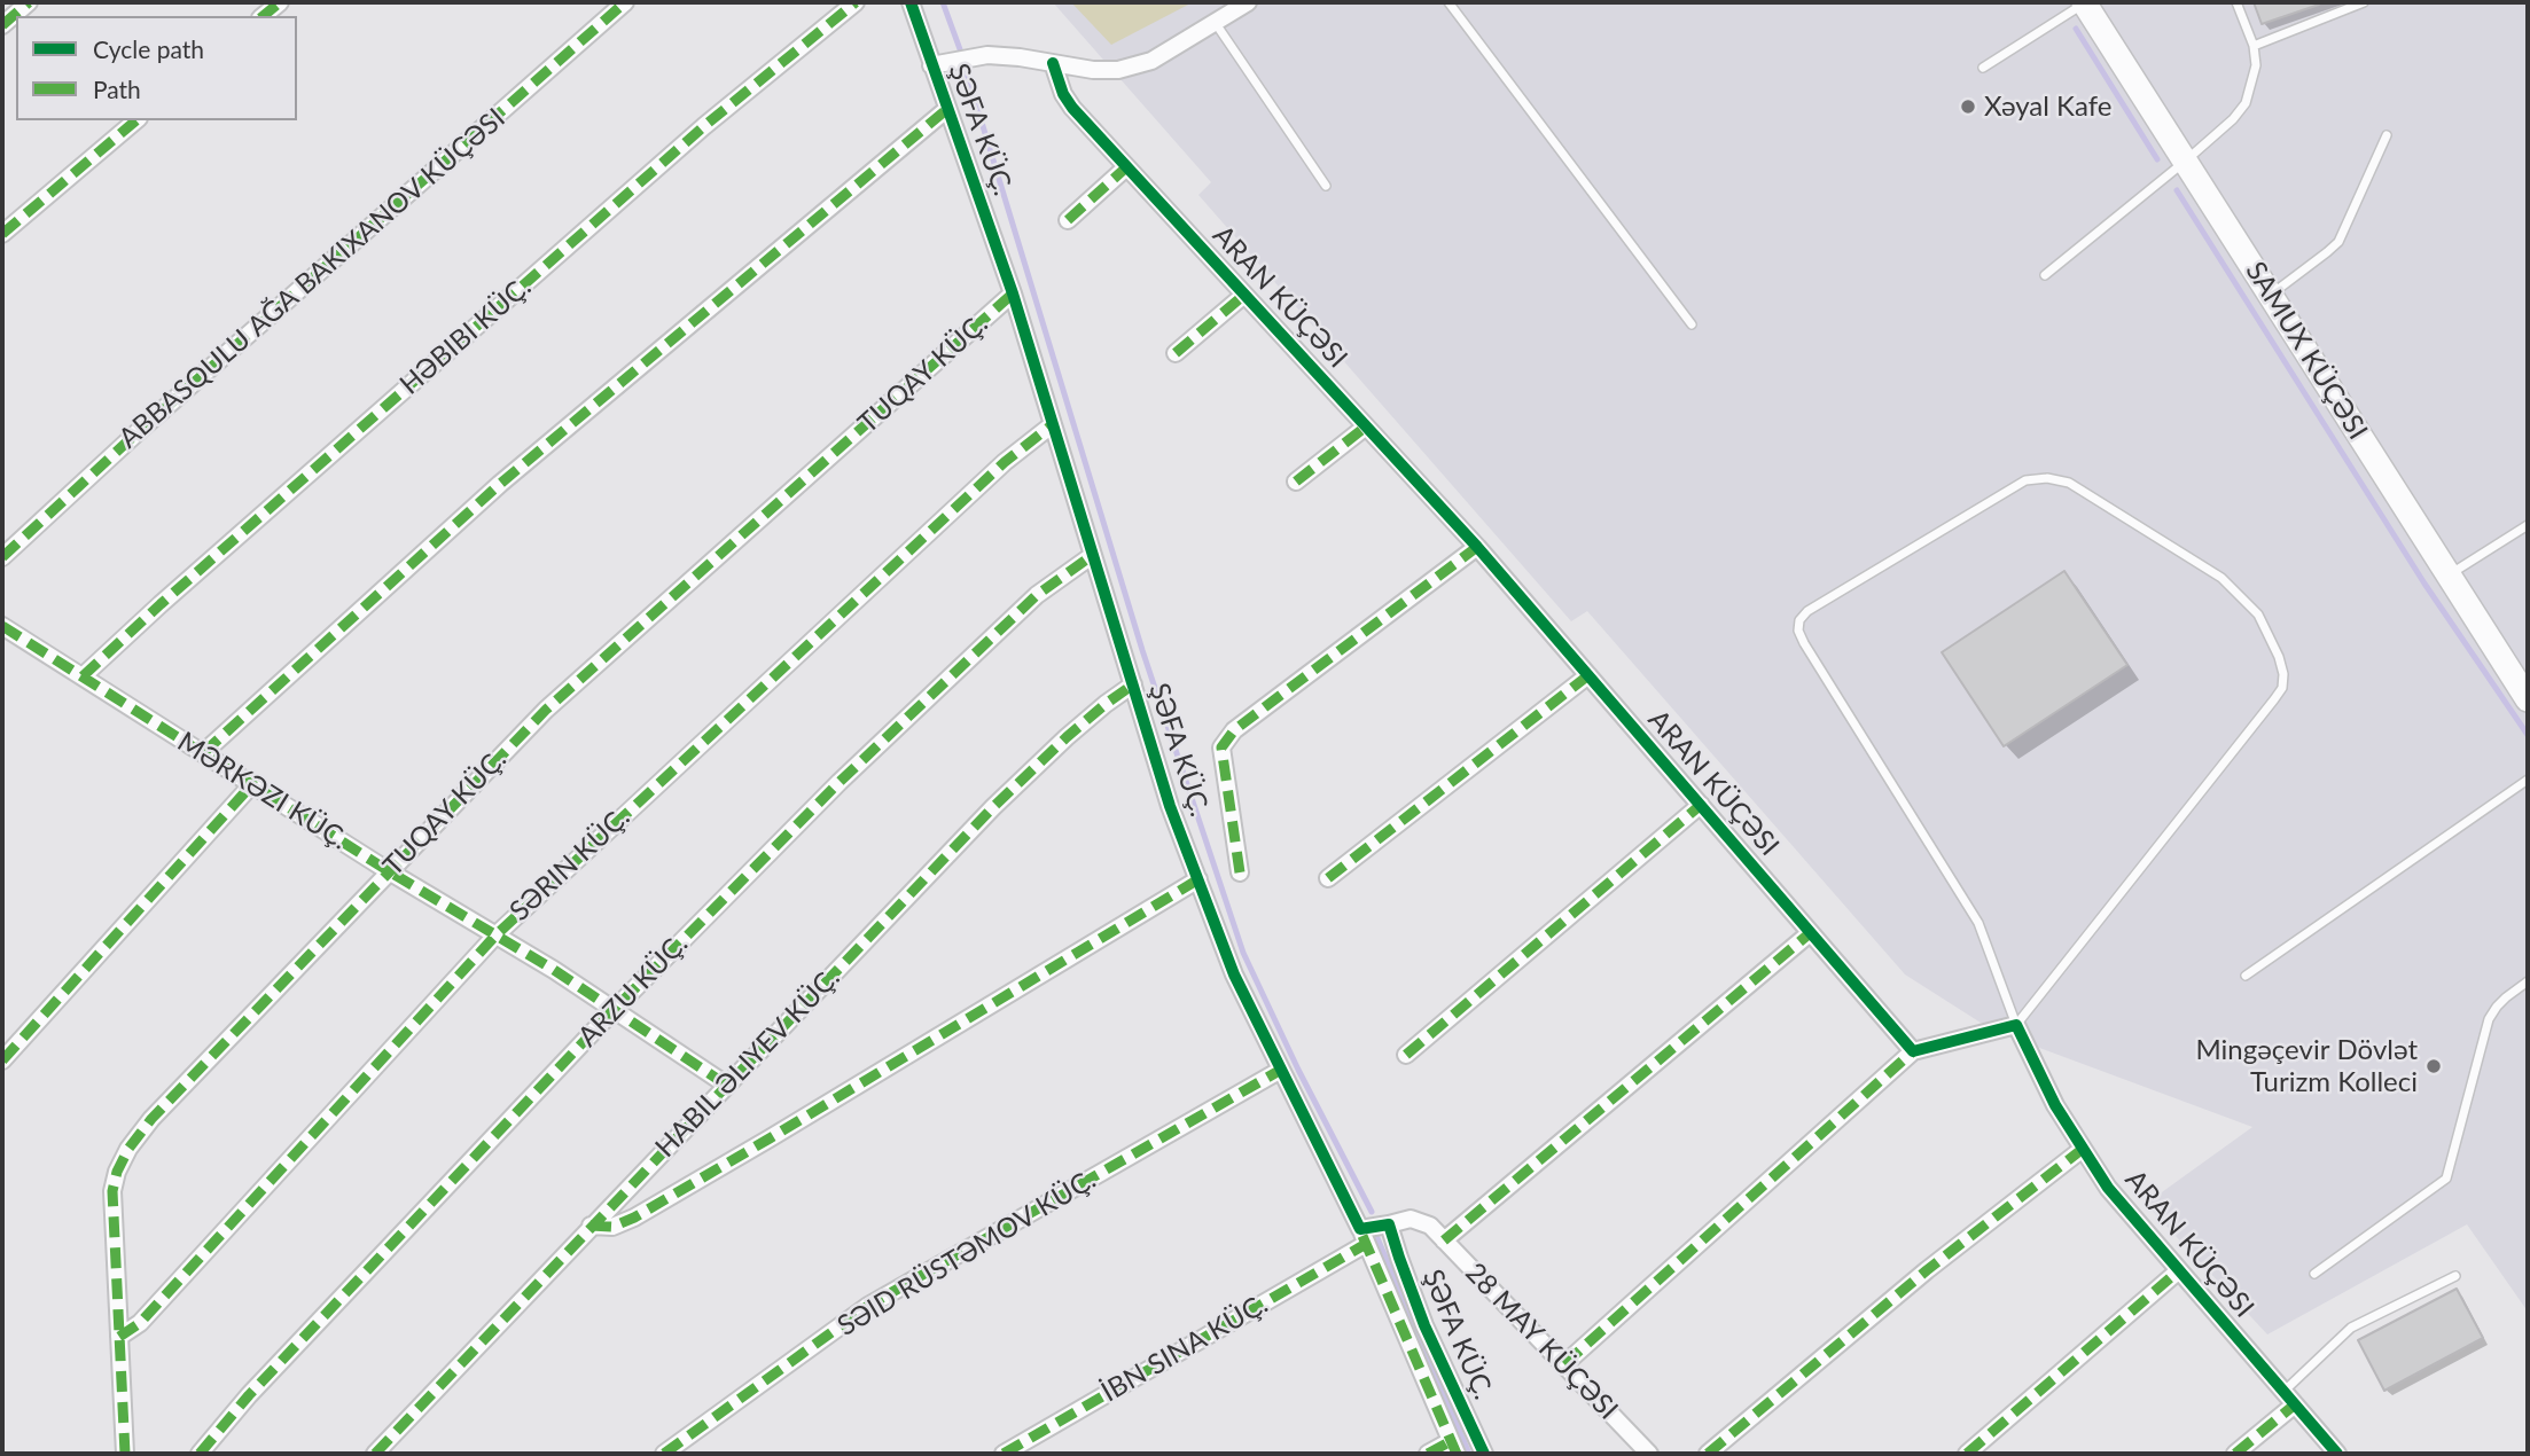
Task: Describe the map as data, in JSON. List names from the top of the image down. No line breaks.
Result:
{"streets":{"main road":["SAMUX KÜÇƏSI"],"street":["ŞƏFA KÜÇ.","ARAN KÜÇƏSI","HƏBIBI KÜÇ.","TUQAY KÜÇ.","MƏRKƏZI KÜÇ.","SƏRIN KÜÇ.","ARZU KÜÇ.","HABIL ƏLIYEV KÜÇ.","SƏID RÜSTƏMOV KÜÇ.","28 MAY KÜÇƏSI","İBN SINA KÜÇ."]},"crossings":[["ŞƏFA KÜÇ.","TUQAY KÜÇ."],["ŞƏFA KÜÇ.","SƏRIN KÜÇ."],["ŞƏFA KÜÇ.","ARZU KÜÇ."],["ŞƏFA KÜÇ.","HABIL ƏLIYEV KÜÇ."],["ŞƏFA KÜÇ.","SƏID RÜSTƏMOV KÜÇ."],["ŞƏFA KÜÇ.","28 MAY KÜÇƏSI"],["ŞƏFA KÜÇ.","İBN SINA KÜÇ."],["HƏBIBI KÜÇ.","MƏRKƏZI KÜÇ."],["TUQAY KÜÇ.","MƏRKƏZI KÜÇ."],["TUQAY KÜÇ.","SƏRIN KÜÇ."],["MƏRKƏZI KÜÇ.","SƏRIN KÜÇ."],["MƏRKƏZI KÜÇ.","ARZU KÜÇ."],["MƏRKƏZI KÜÇ.","HABIL ƏLIYEV KÜÇ."]],"places":["Xəyal Kafe","Mingəçevir Dövlət Turizm Kolleci"],"legend":["Cycle path","Path"]}
